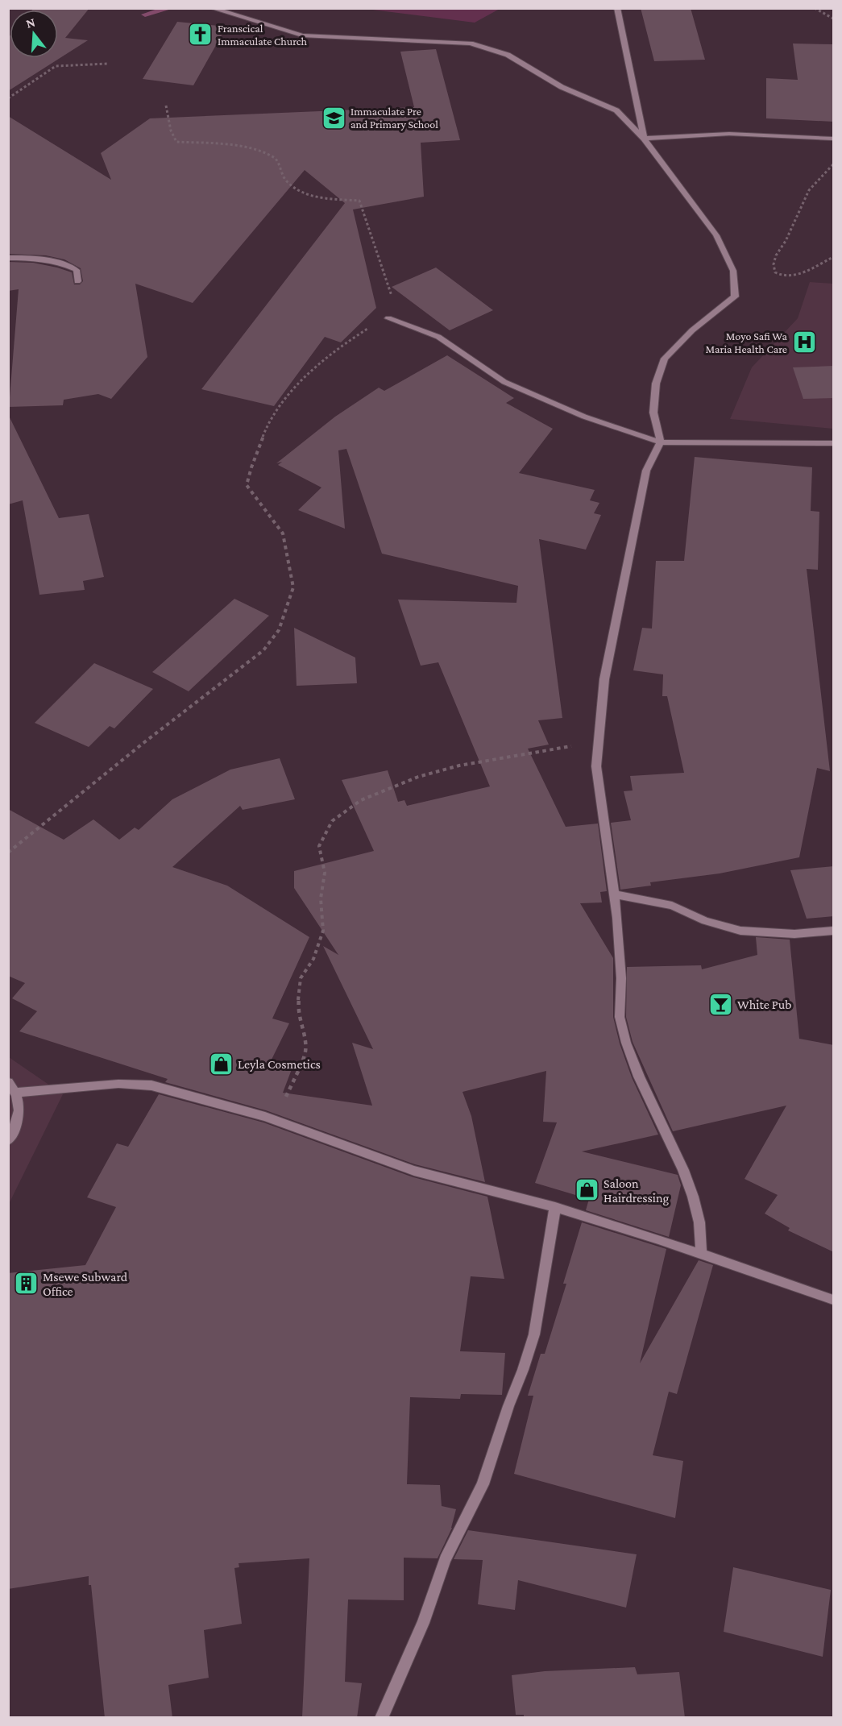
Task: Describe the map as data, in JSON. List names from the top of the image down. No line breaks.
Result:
{"places":{"church":["Franscical Immaculate Church"],"school or university":["Immaculate Pre and Primary School"],"hospital":["Moyo Safi Wa Maria Health Care"],"bar":["White Pub"],"shop":["Leyla Cosmetics","Saloon Hairdressing"],"building":["Msewe Subward Office"]},"north":"top"}
